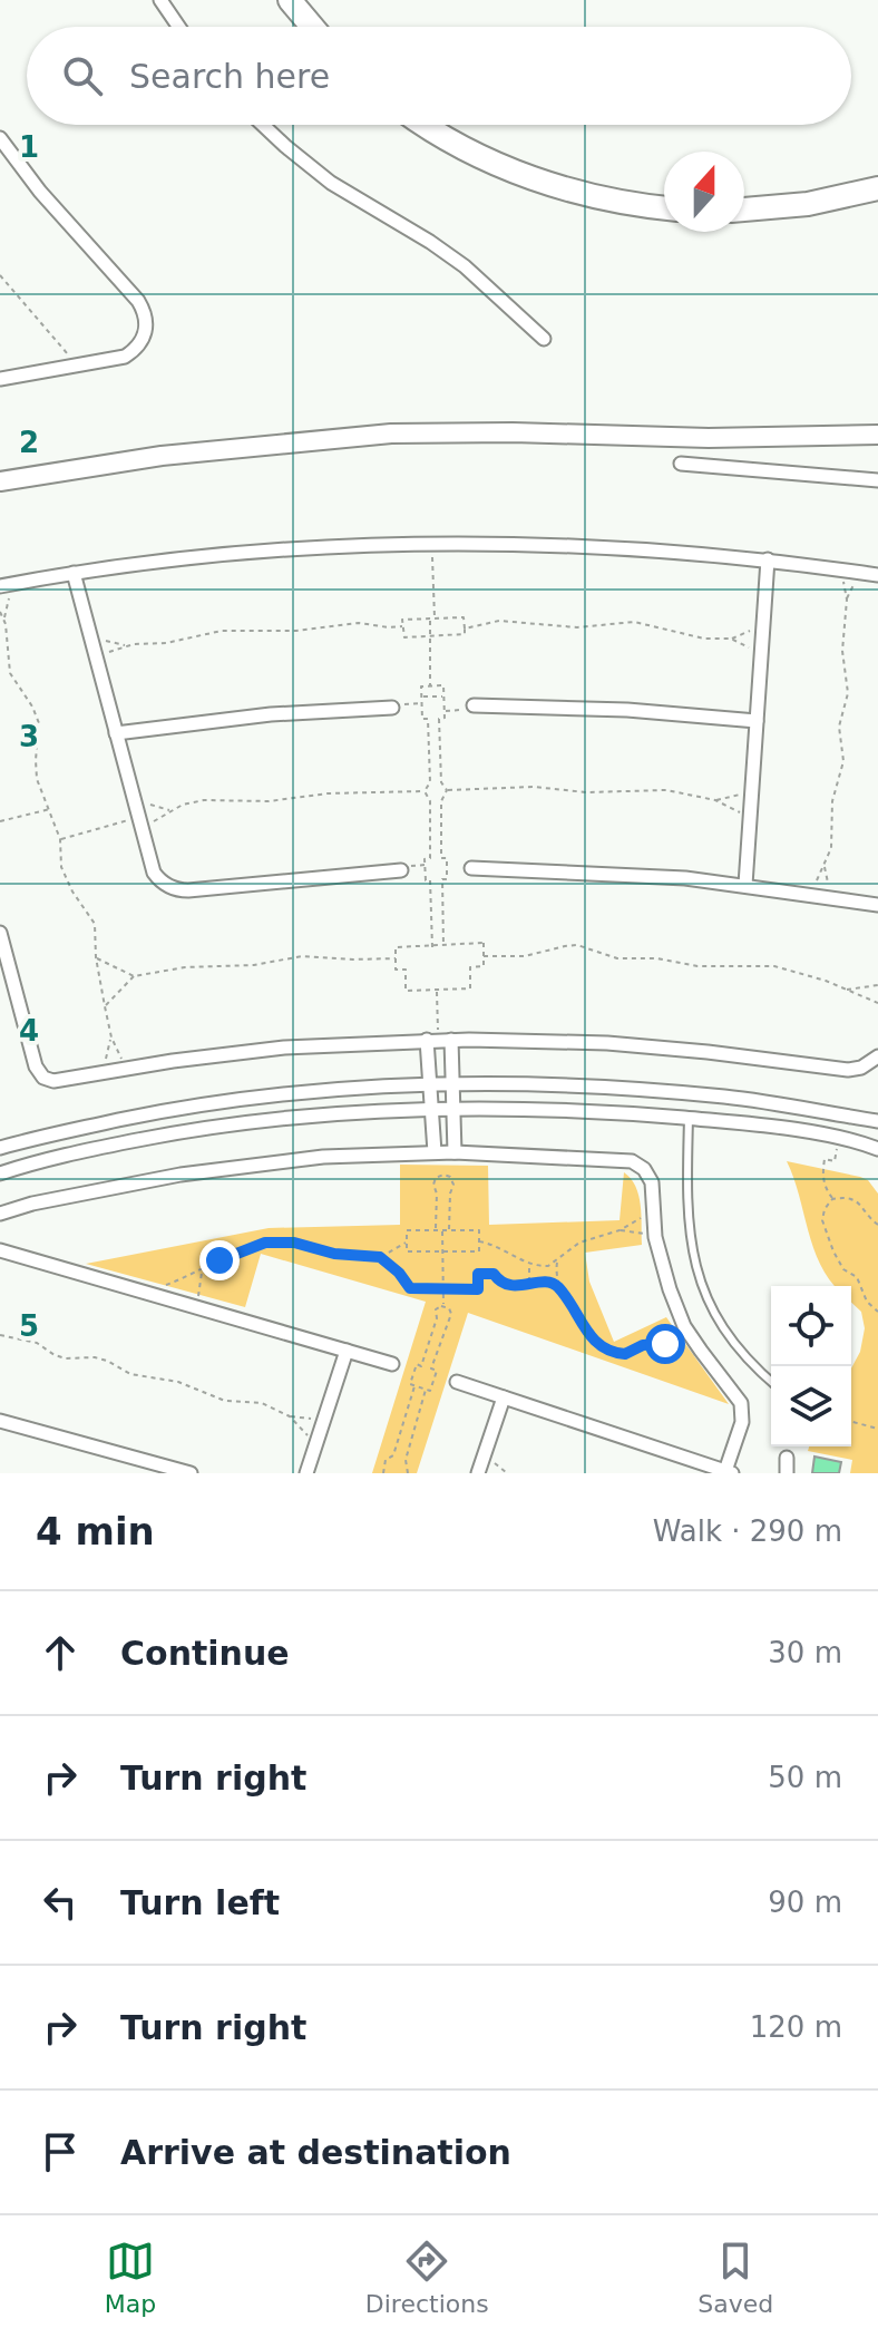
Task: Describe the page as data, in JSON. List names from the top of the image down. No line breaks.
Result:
{"north":"top","page":{"search":"Search here","heading":["4 min","Walk · 290 m"],"list":[["Continue","30 m"],["Turn right","50 m"],["Turn left","90 m"],["Turn right","120 m"],"Arrive at destination"],"nav":["Map","Directions","Saved"]},"grid":{"rows":["1","2","3","4","5"]}}
